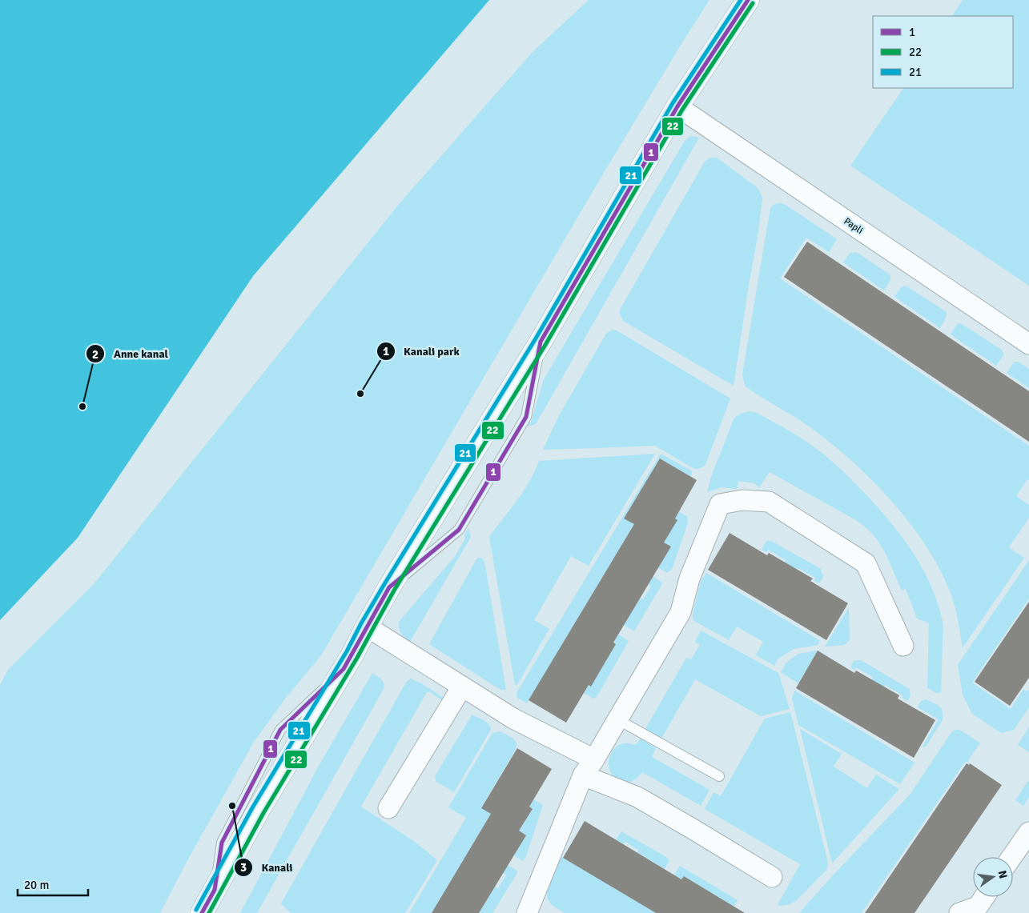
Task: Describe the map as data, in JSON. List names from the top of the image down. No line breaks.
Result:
{"streets":{"street":["Papli"]},"places":["Kanali park","Anne kanal","Kanali"],"lines":["transit line 1","transit line 21","transit line 22"],"legend":["1","22","21"],"scale_bar":"20 m","north":"right"}
